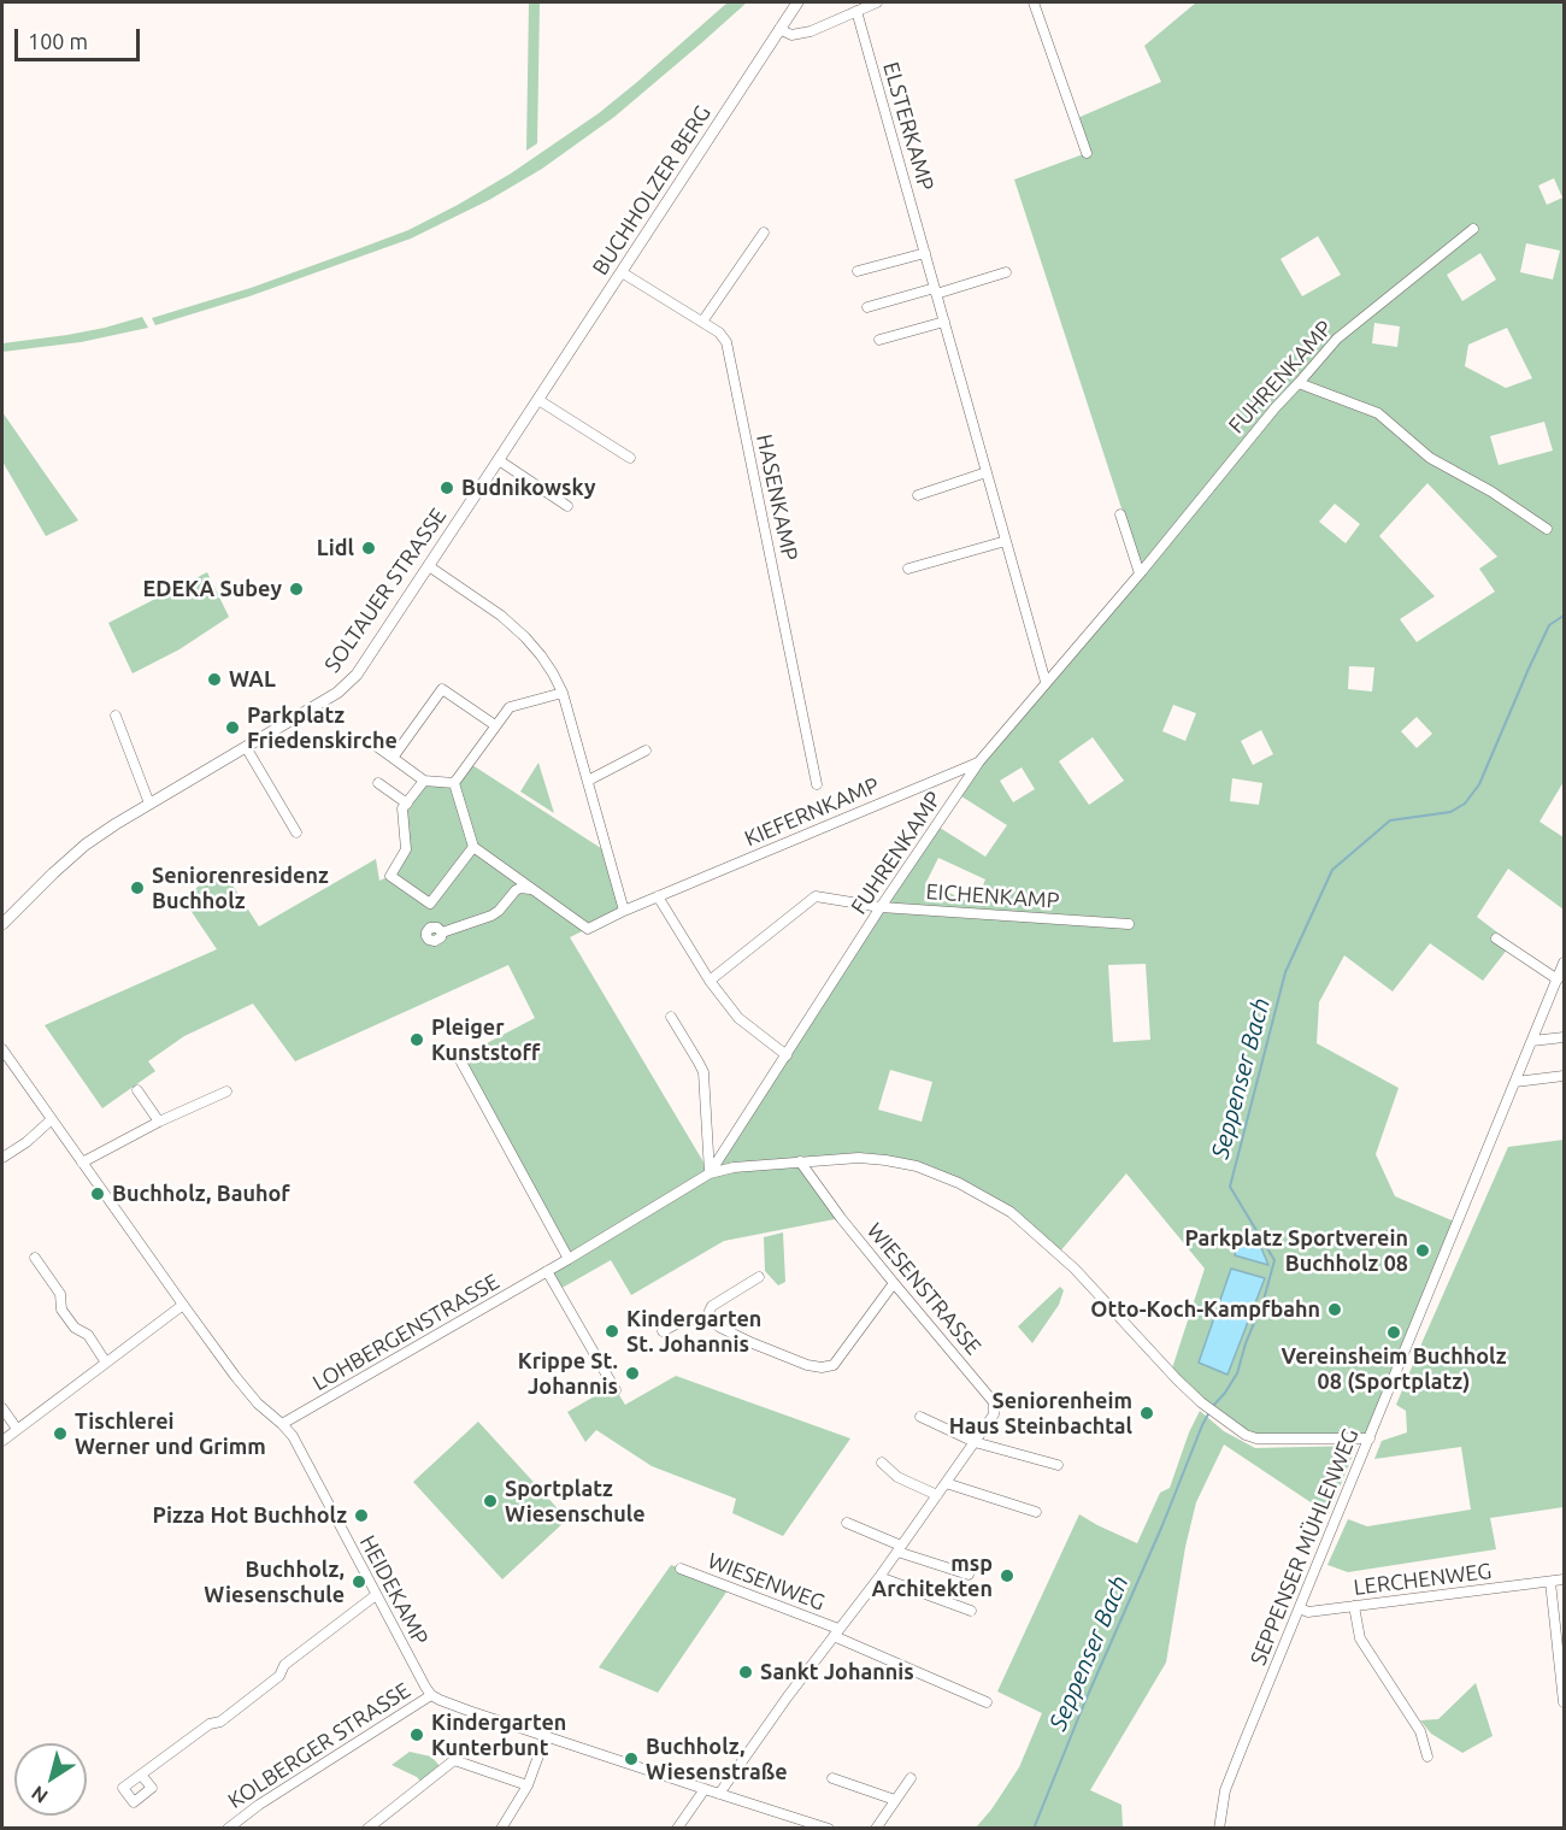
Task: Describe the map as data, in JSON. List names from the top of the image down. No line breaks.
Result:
{"streets":{"main road":["BUCHHOLZER BERG","SOLTAUER STRASSE"],"street":["ELSTERKAMP","FUHRENKAMP","HASENKAMP","KIEFERNKAMP","EICHENKAMP","WIESENSTRASSE","LOHBERGENSTRASSE","SEPPENSER MÜHLENWEG","LERCHENWEG","WIESENWEG","HEIDEKAMP","KOLBERGER STRASSE"]},"crossings":[["ELSTERKAMP","FUHRENKAMP"],["BUCHHOLZER BERG","HASENKAMP"],["BUCHHOLZER BERG","SOLTAUER STRASSE"],["FUHRENKAMP","KIEFERNKAMP"],["FUHRENKAMP","EICHENKAMP"],["FUHRENKAMP","LOHBERGENSTRASSE"],["WIESENSTRASSE","LOHBERGENSTRASSE"],["WIESENSTRASSE","WIESENWEG"],["LOHBERGENSTRASSE","SEPPENSER MÜHLENWEG"],["LOHBERGENSTRASSE","HEIDEKAMP"],["SEPPENSER MÜHLENWEG","LERCHENWEG"],["HEIDEKAMP","KOLBERGER STRASSE"]],"water":["Seppenser Bach"],"places":["Budnikowsky","Lidl","EDEKA Subey","WAL","Parkplatz Friedenskirche","Seniorenresidenz Buchholz","Pleiger Kunststoff","Buchholz, Bauhof","Parkplatz Sportverein Buchholz 08","Otto-Koch-Kampfbahn","Kindergarten St. Johannis","Vereinsheim Buchholz 08 (Sportplatz)","Krippe St. Johannis","Seniorenheim Haus Steinbachtal","Tischlerei Werner und Grimm","Sportplatz Wiesenschule","Pizza Hot Buchholz","msp Architekten","Buchholz, Wiesenschule","Sankt Johannis","Kindergarten Kunterbunt","Buchholz, Wiesenstraße"],"scale_bar":"100 m","north":"bottom left"}
